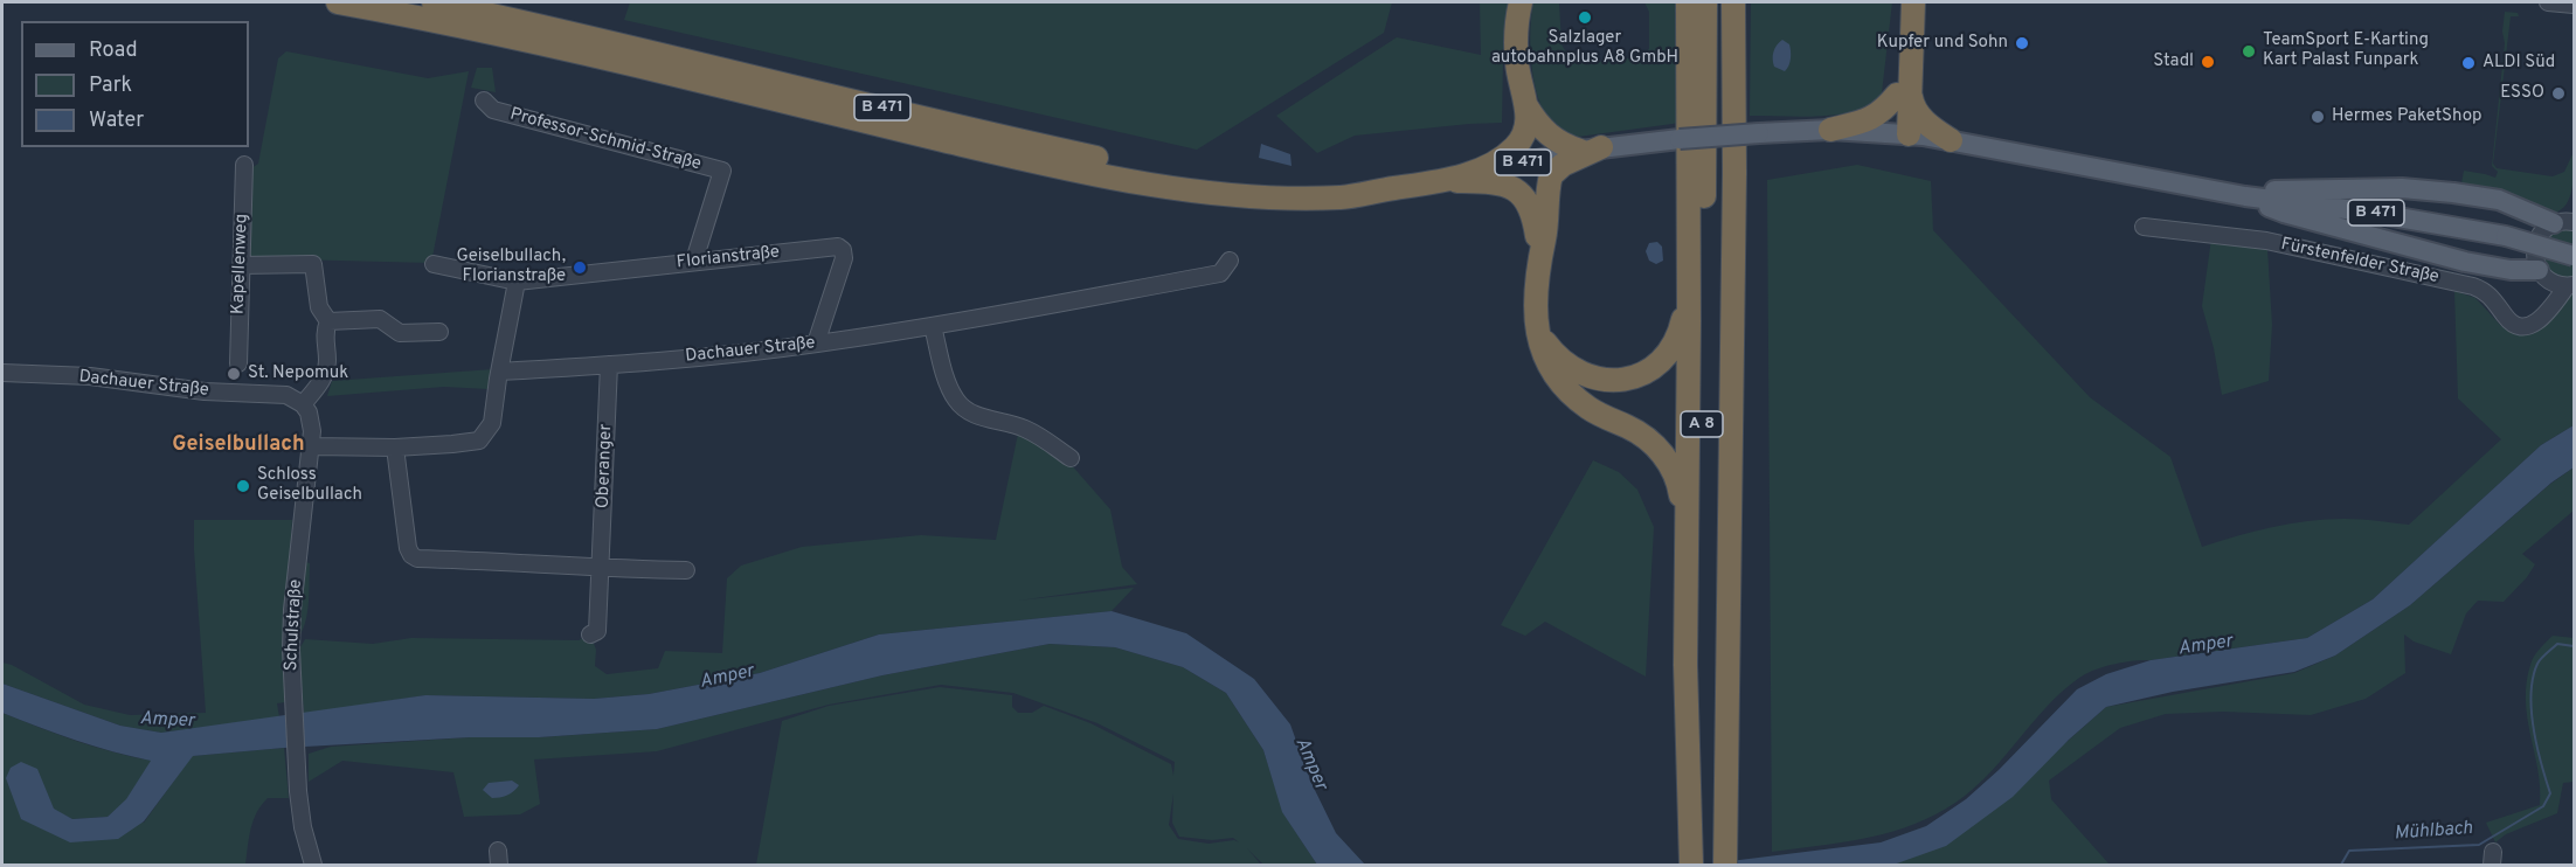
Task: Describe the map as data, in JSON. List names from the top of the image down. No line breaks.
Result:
{"streets":{"highway":["B 471","A 8"],"street":["Professor-Schmid-Straße","Florianstraße","Fürstenfelder Straße","Kapellenweg","Dachauer Straße","Oberanger","Schulstraße"]},"crossings":[["Professor-Schmid-Straße","Florianstraße"],["Florianstraße","Dachauer Straße"],["Dachauer Straße","Oberanger"],["Dachauer Straße","Schulstraße"]],"districts":["Geiselbullach"],"water":["Amper","Mühlbach"],"places":["Salzlager autobahnplus A8 GmbH","Kupfer und Sohn","TeamSport E-Karting Kart Palast Funpark","Stadl","ALDI Süd","ESSO","Hermes PaketShop","Geiselbullach, Florianstraße","St. Nepomuk","Schloss Geiselbullach"],"legend":["Road","Park","Water"]}
